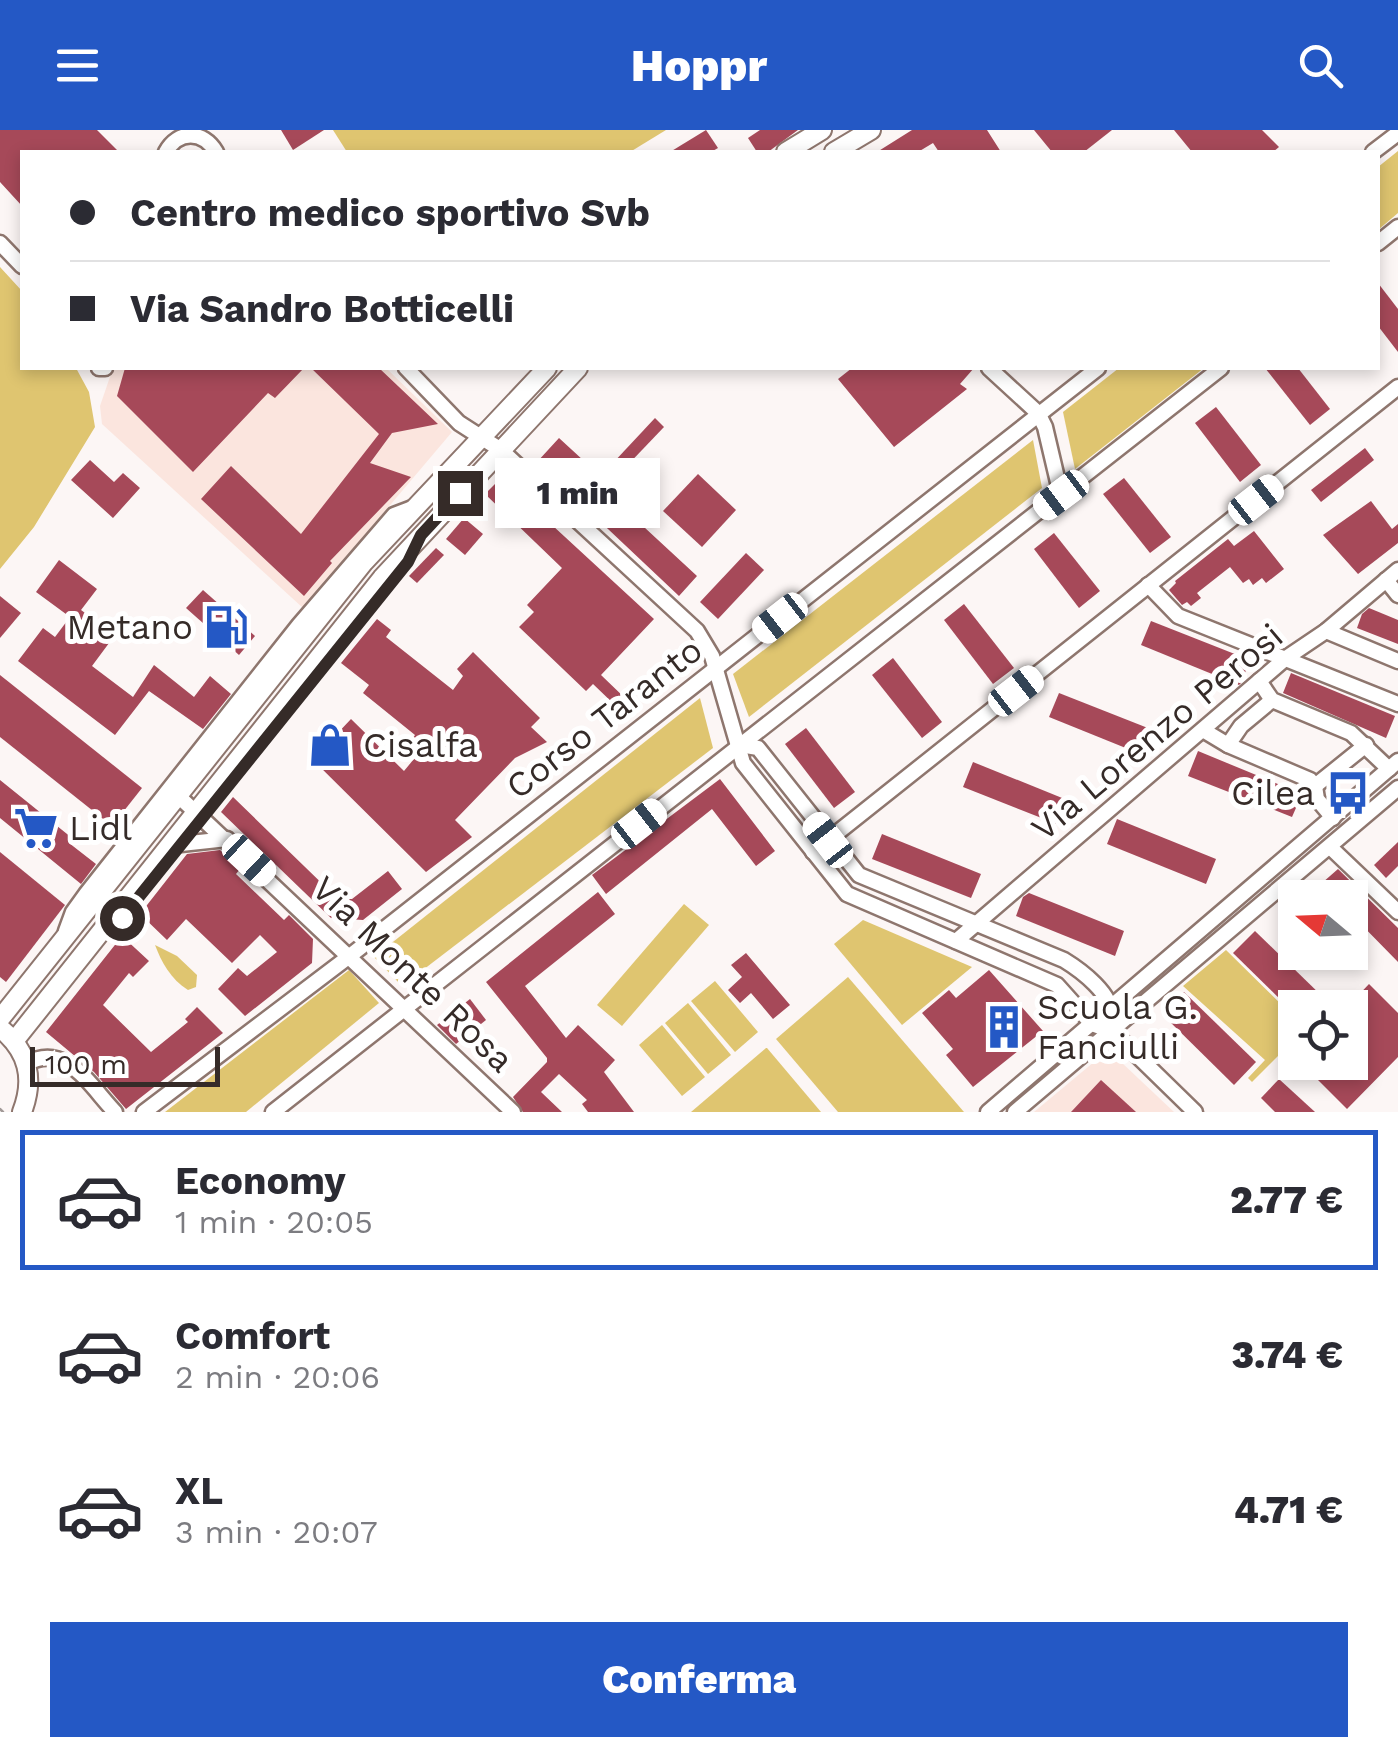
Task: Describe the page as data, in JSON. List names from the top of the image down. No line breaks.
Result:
{"streets":{"street":["Corso Taranto","Via Lorenzo Perosi","Via Monte Rosa"]},"crossings":[["Corso Taranto","Via Monte Rosa"]],"places":{"fuel station":["Metano"],"shop":["Cisalfa"],"bus stop":["Cilea"],"supermarket":["Lidl"],"building":["Scuola G. Fanciulli"]},"scale_bar":"100 m","north":"left","page":{"header":"Hoppr","banner":["Centro medico sportivo Svb","Via Sandro Botticelli"],"bubble":"1 min","scale":"100 m","list":[{"name":"Economy","note":"1 min · 20:05","value":"2.77 €"},{"name":"Comfort","note":"2 min · 20:06","value":"3.74 €"},{"name":"XL","note":"3 min · 20:07","value":"4.71 €"}],"buttons":"Conferma"}}
